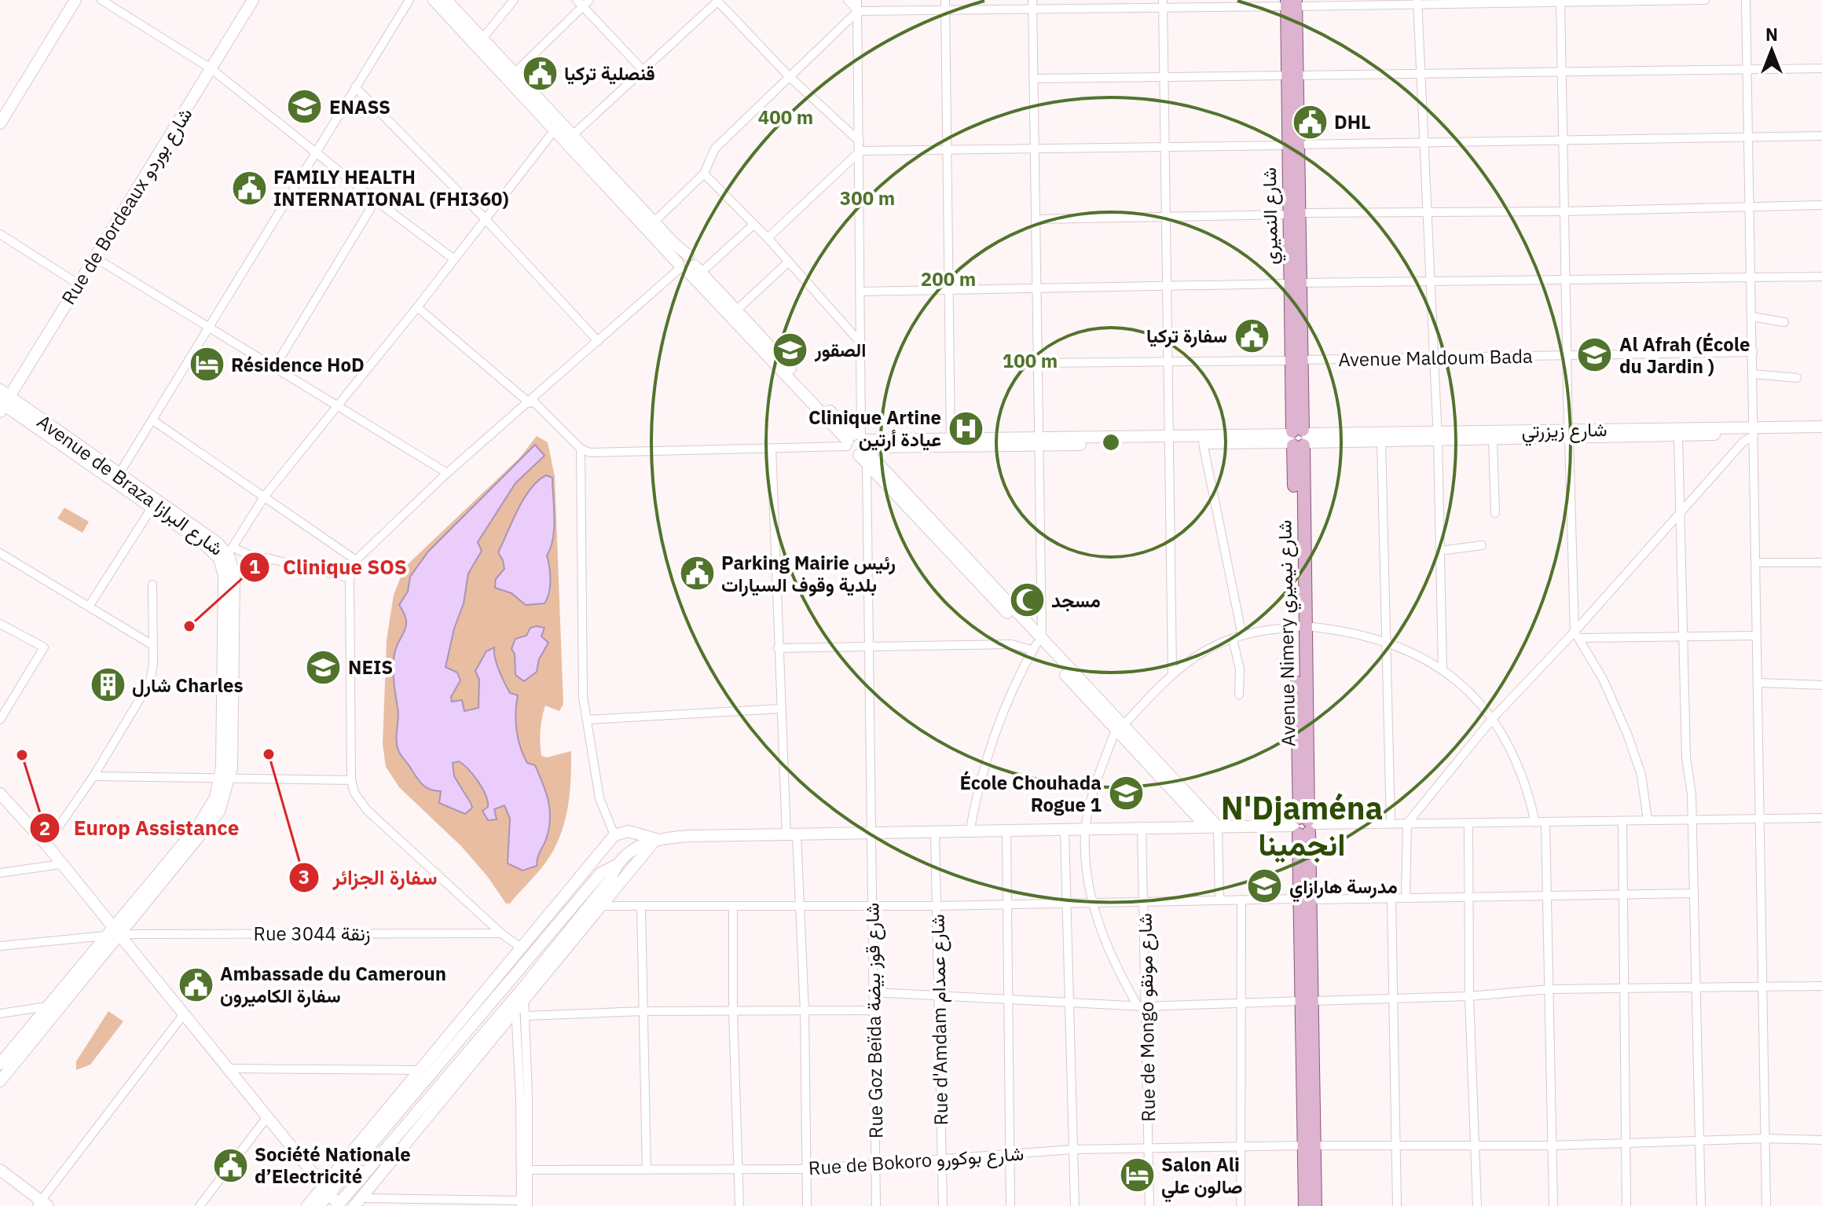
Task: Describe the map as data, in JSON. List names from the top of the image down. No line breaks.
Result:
{"streets":{"main road":["Rue de Bordeaux شارع بوردو","شارع النميري","شارع زيزرتي","Avenue de Braza شارع البرازا","Avenue Nimery شارع نيميري"],"street":["Avenue Maldoum Bada","Rue 3044 زنقة","Rue de Mongo شارع مونقو","Rue d'Amdam شارع عمدام","Rue Goz Beïda شارع قوز بيضة","Rue de Bokoro شارع بوكورو"]},"crossings":[["Rue de Bordeaux شارع بوردو","Avenue de Braza شارع البرازا"],["شارع النميري","Avenue Maldoum Bada"],["شارع النميري","شارع زيزرتي"],["شارع النميري","Avenue Nimery شارع نيميري"],["شارع زيزرتي","Avenue Nimery شارع نيميري"],["Avenue de Braza شارع البرازا","Rue 3044 زنقة"],["Avenue Nimery شارع نيميري","Rue de Bokoro شارع بوكورو"],["Rue de Mongo شارع مونقو","Rue de Bokoro شارع بوكورو"],["Rue d'Amdam شارع عمدام","Rue de Bokoro شارع بوكورو"],["Rue Goz Beïda شارع قوز بيضة","Rue de Bokoro شارع بوكورو"]],"districts":["N'Djaména انجمينا"],"places":{"public building":["قنصلية تركيا","DHL","FAMILY HEALTH INTERNATIONAL (FHI360)","سفارة تركيا","Parking Mairie رئيس بلدية وقوف السيارات","Ambassade du Cameroun سفارة الكاميرون","Société Nationale d’Electricité"],"school or university":["ENASS","الصقور","Al Afrah (École du Jardin )","NEIS","École Chouhada Rogue 1","مدرسة هارازاي"],"hotel":["Résidence HoD","Salon Ali صالون علي"],"hospital":["Clinique Artine عيادة أرتين"],"mosque":["مسجد"],"other":["Clinique SOS","سفارة الجزائر","Europ Assistance"],"building":["شارل Charles"]},"north":"top","rings":["400 m","300 m","200 m","100 m"]}
